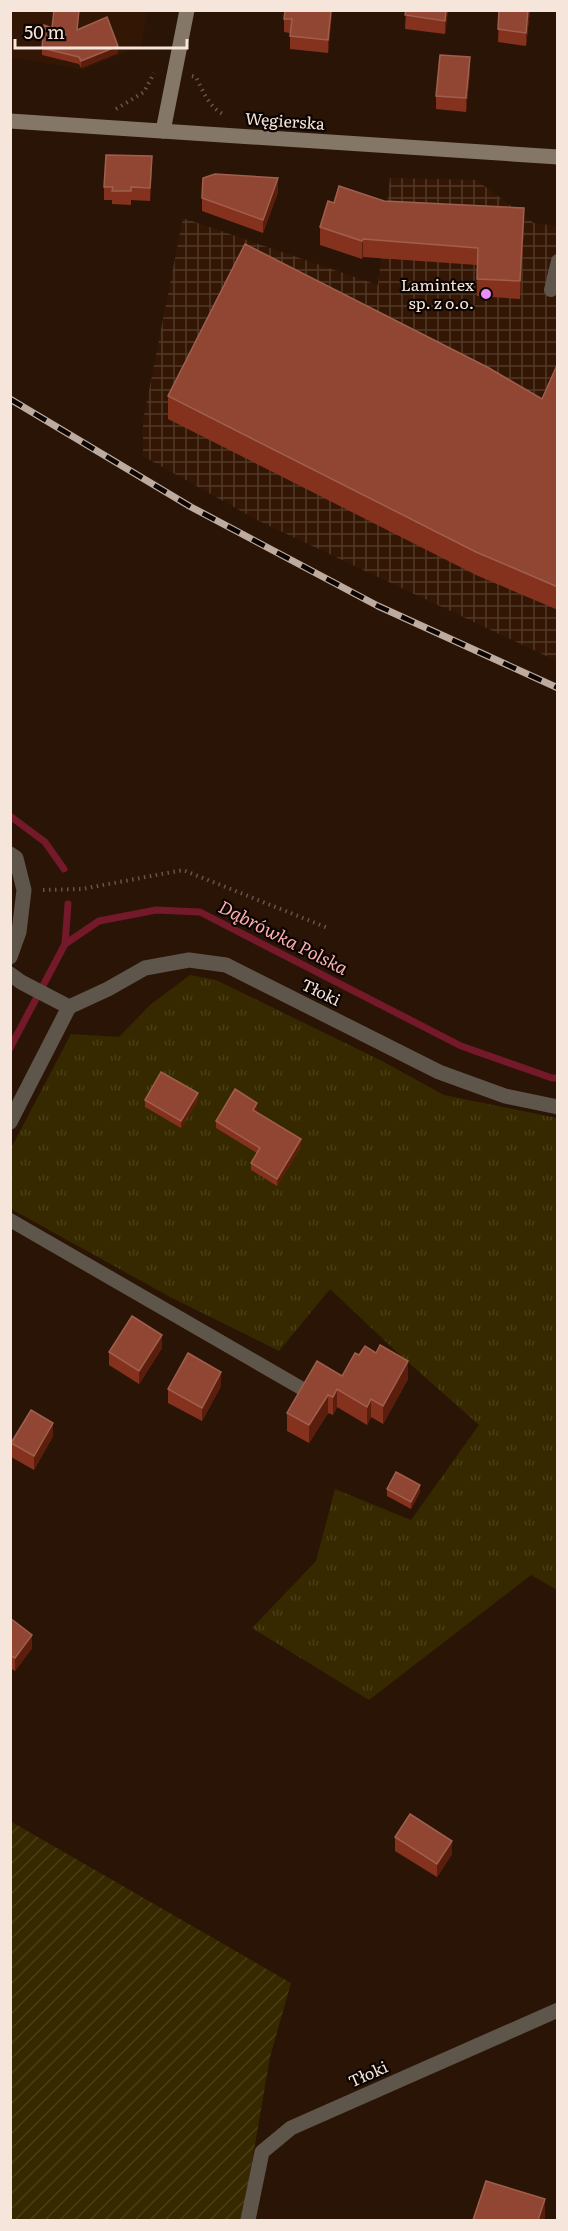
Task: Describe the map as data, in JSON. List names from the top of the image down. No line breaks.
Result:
{"streets":{"main road":["Węgierska"],"street":["Tłoki"]},"water":["Dąbrówka Polska"],"places":["Lamintex sp. z o.o."],"scale_bar":"50 m"}
